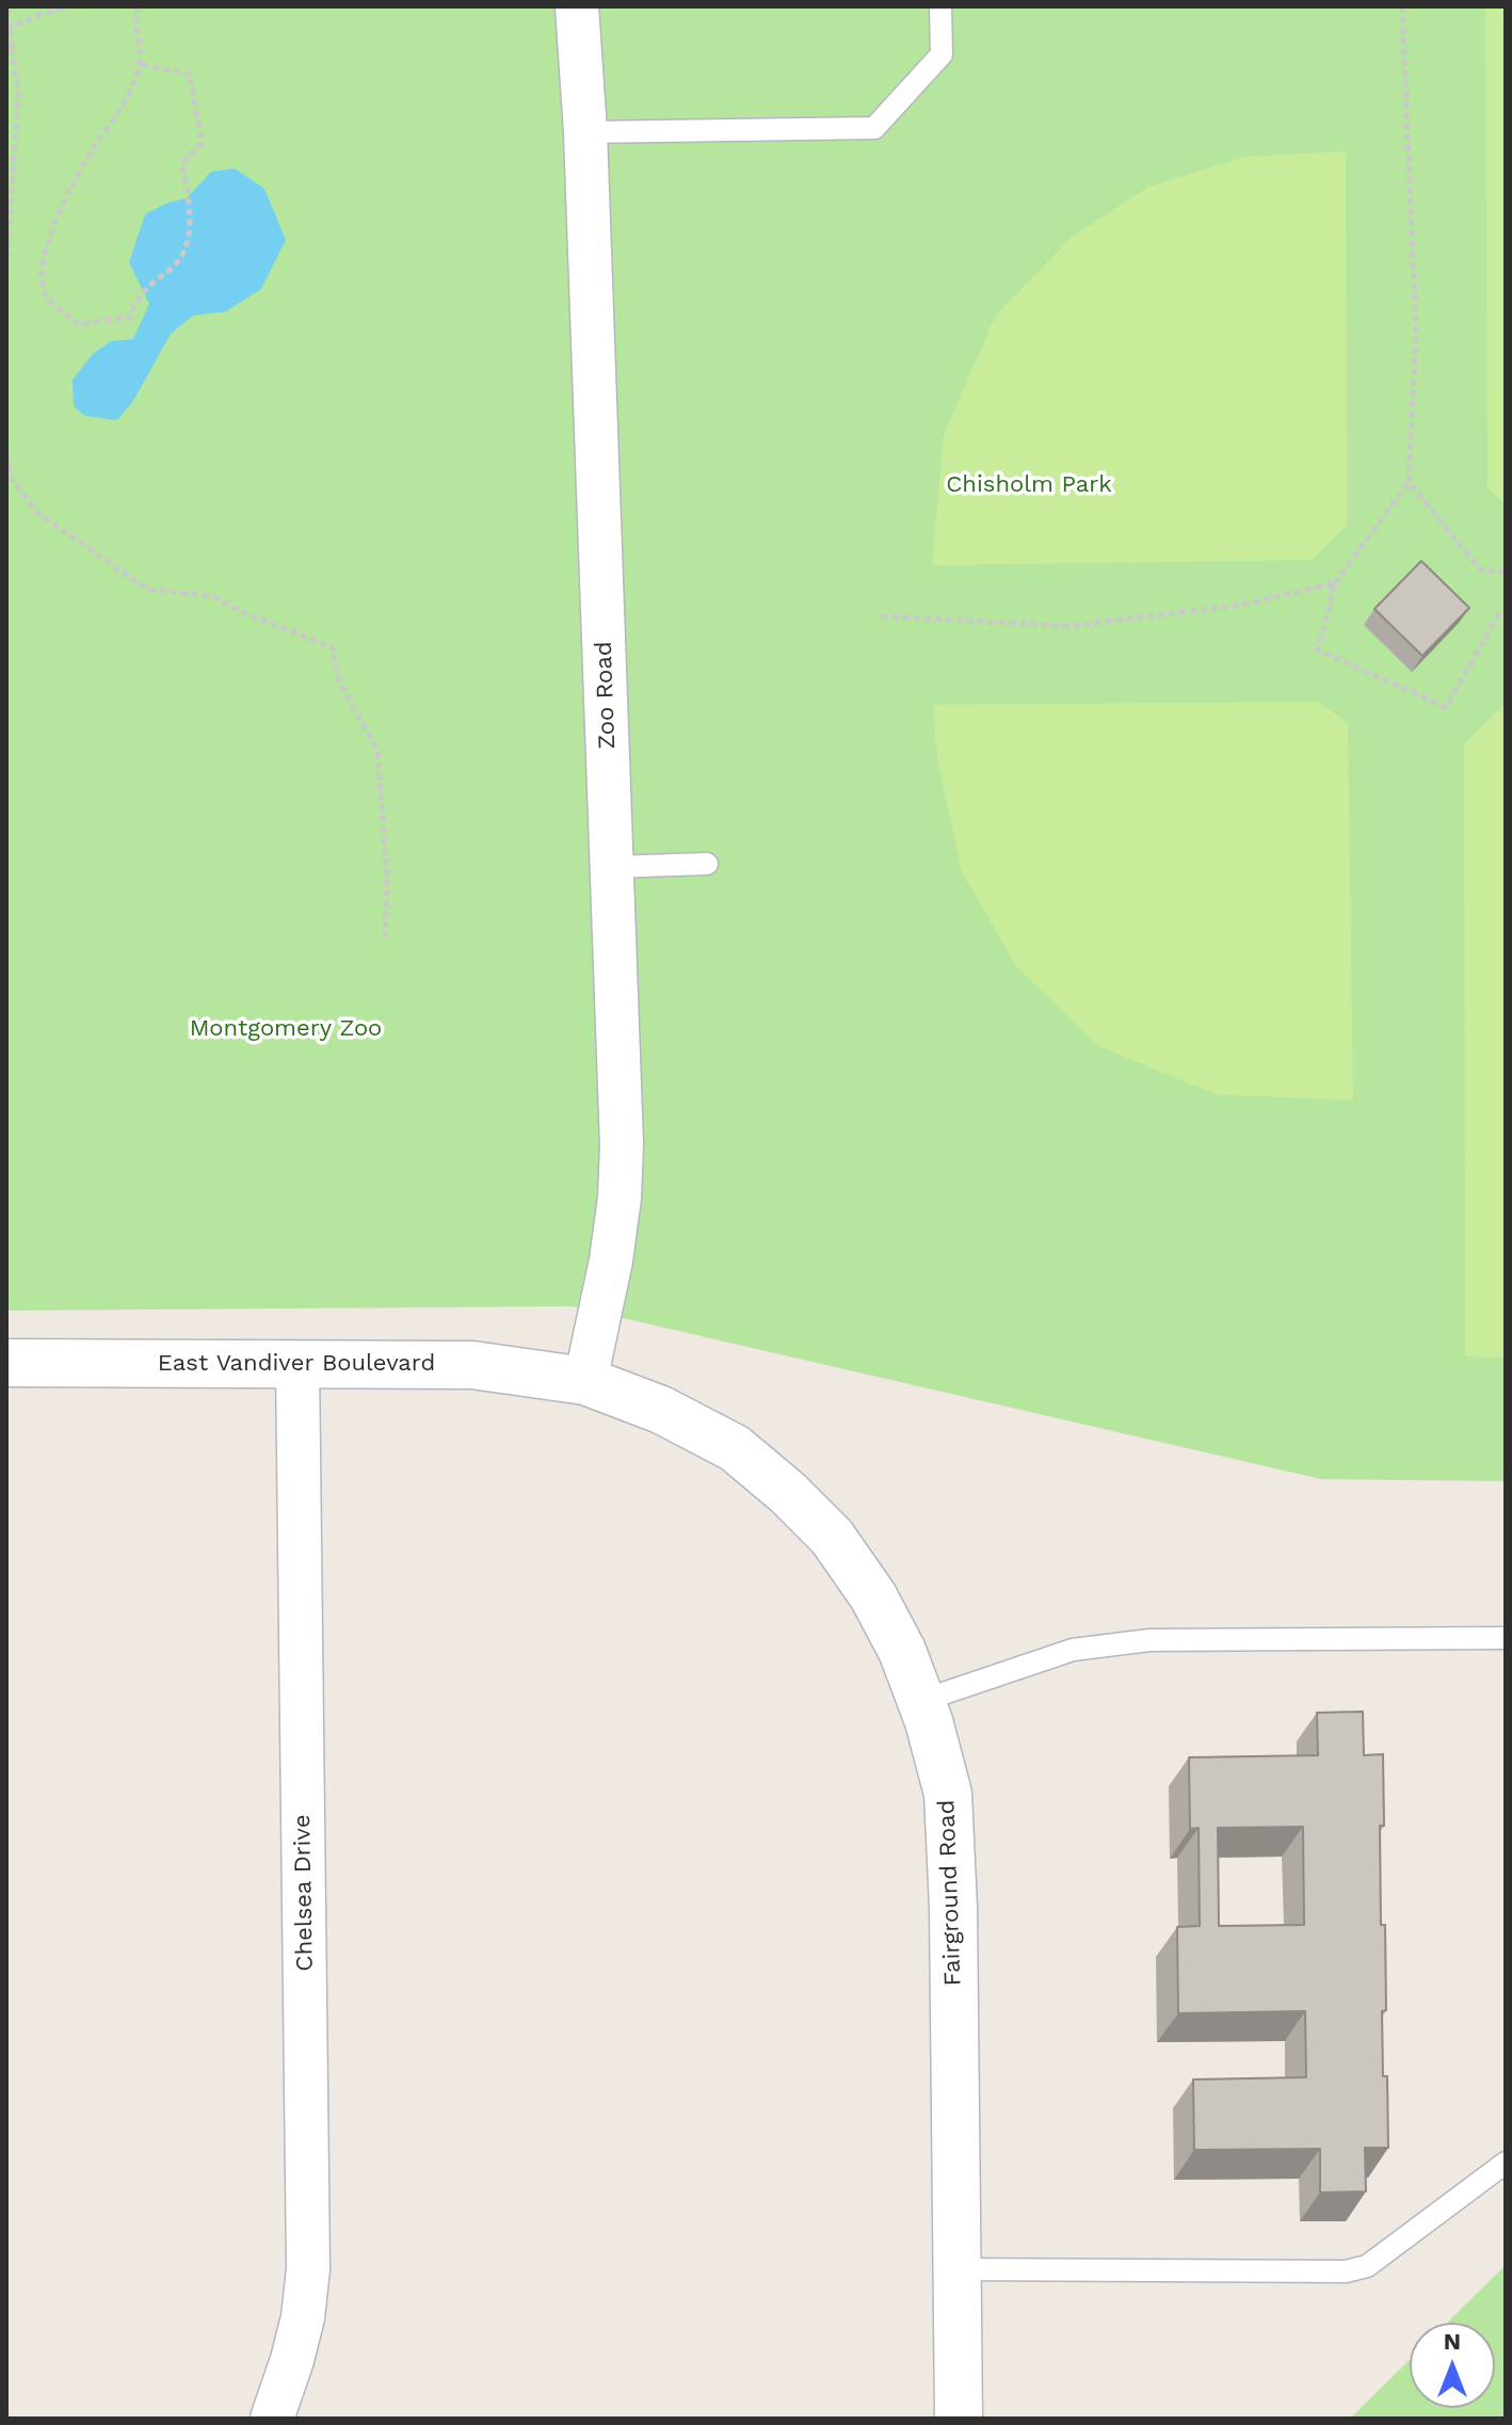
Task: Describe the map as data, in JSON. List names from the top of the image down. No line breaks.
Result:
{"streets":{"street":["Zoo Road","East Vandiver Boulevard","Chelsea Drive","Fairground Road"]},"crossings":[["Zoo Road","East Vandiver Boulevard"],["Zoo Road","Fairground Road"],["East Vandiver Boulevard","Chelsea Drive"],["East Vandiver Boulevard","Fairground Road"]],"parks":["Chisholm Park","Montgomery Zoo"],"north":"top"}
